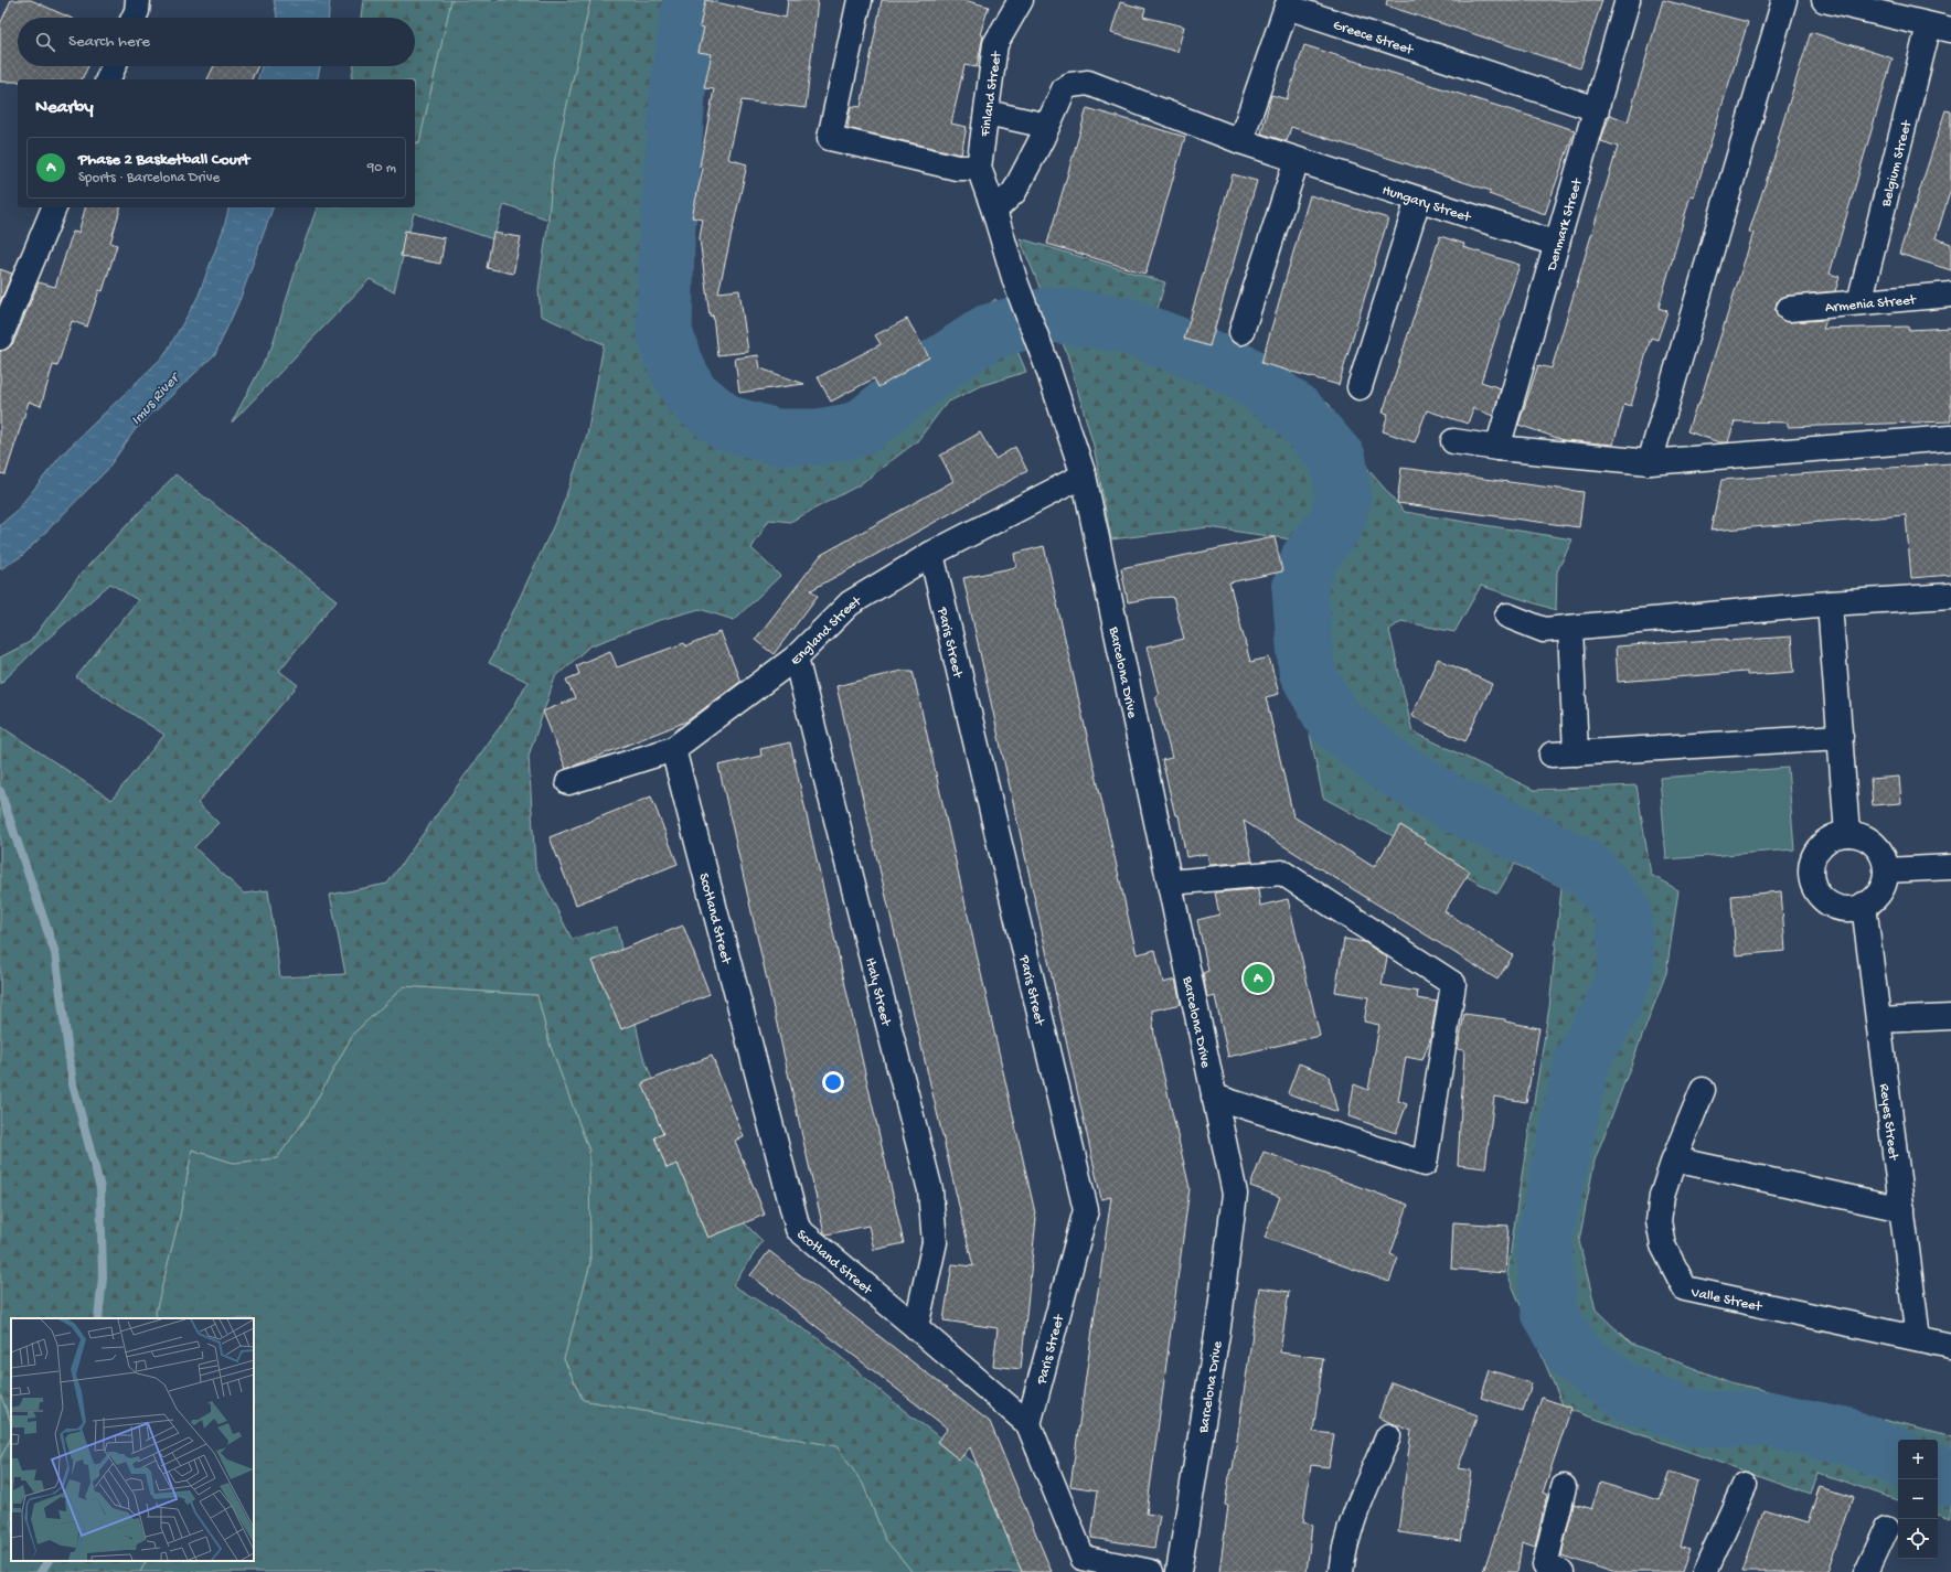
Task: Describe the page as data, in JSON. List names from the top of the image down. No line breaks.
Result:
{"streets":{"street":["Greece Street","Finland Street","Belgium Street","Hungary Street","Denmark Street","Armenia Street","England Street","Paris Street","Barcelona Drive","Scotland Street","Italy Street","Reyes Street","Valle Street"]},"crossings":[["Greece Street","Hungary Street"],["Greece Street","Denmark Street"],["Finland Street","Barcelona Drive"],["Belgium Street","Armenia Street"],["Hungary Street","Denmark Street"],["England Street","Paris Street"],["England Street","Barcelona Drive"],["England Street","Scotland Street"],["England Street","Italy Street"],["Paris Street","Scotland Street"],["Scotland Street","Italy Street"],["Reyes Street","Valle Street"]],"water":["Imus River"],"page":{"search":"Search here","heading":"Nearby","list":[{"mark":"A","name":"Phase 2 Basketball Court","note":"Sports · Barcelona Drive","value":"90 m"}],"pins":"A","map_buttons":["+","−"]}}
